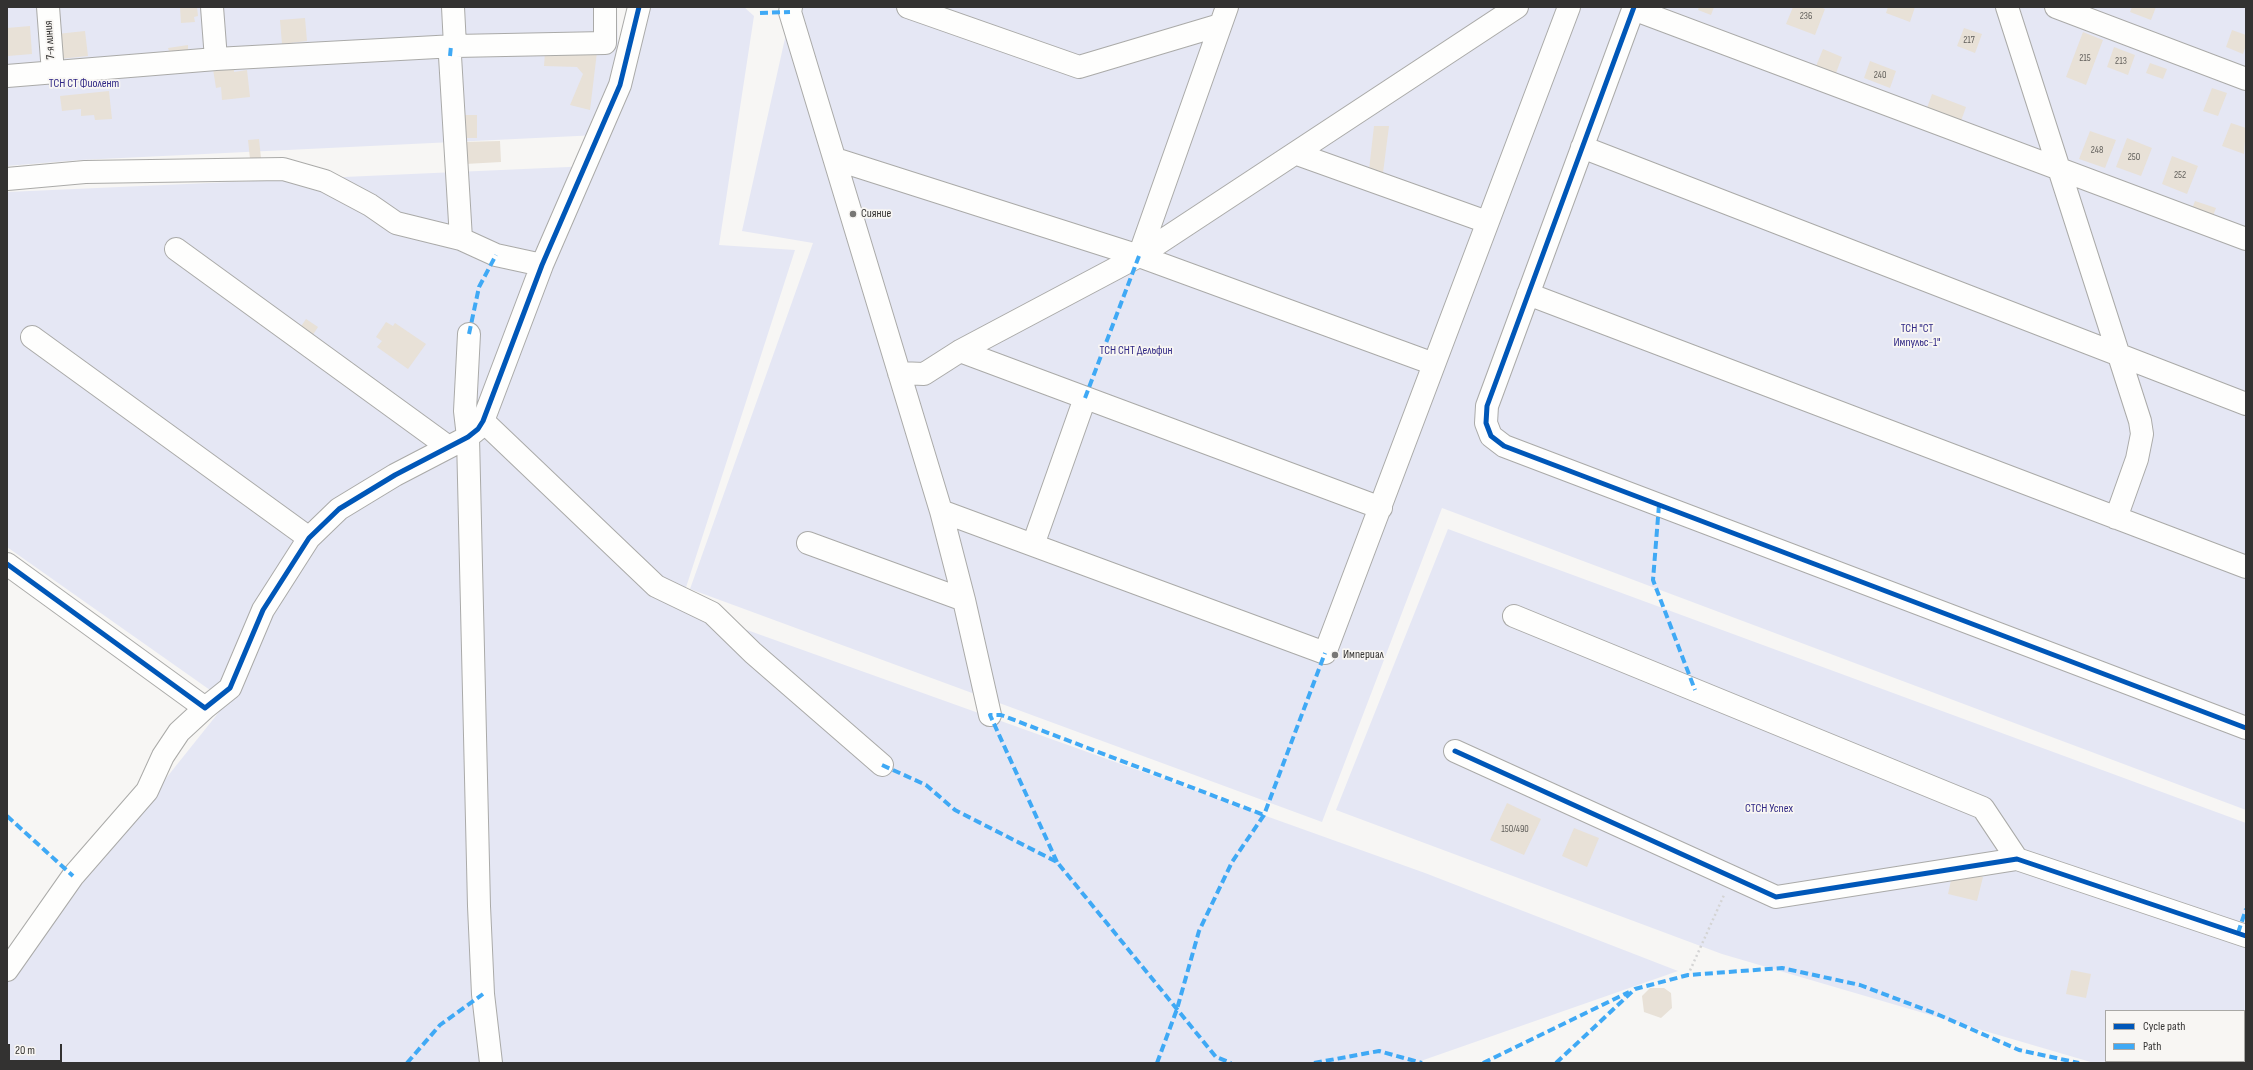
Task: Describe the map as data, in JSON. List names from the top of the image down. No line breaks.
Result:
{"streets":{"street":["7-я линия"]},"parks":["ТСН СТ Фиолент","ТСН \"СТ Импульс-1\"","ТСН СНТ Дельфин","СТСН Успех"],"places":["Сияние","Империал"],"house_numbers":["236","217","215","213","240","248","250","252","150/490"],"legend":["Cycle path","Path"],"scale_bar":"20 m"}
